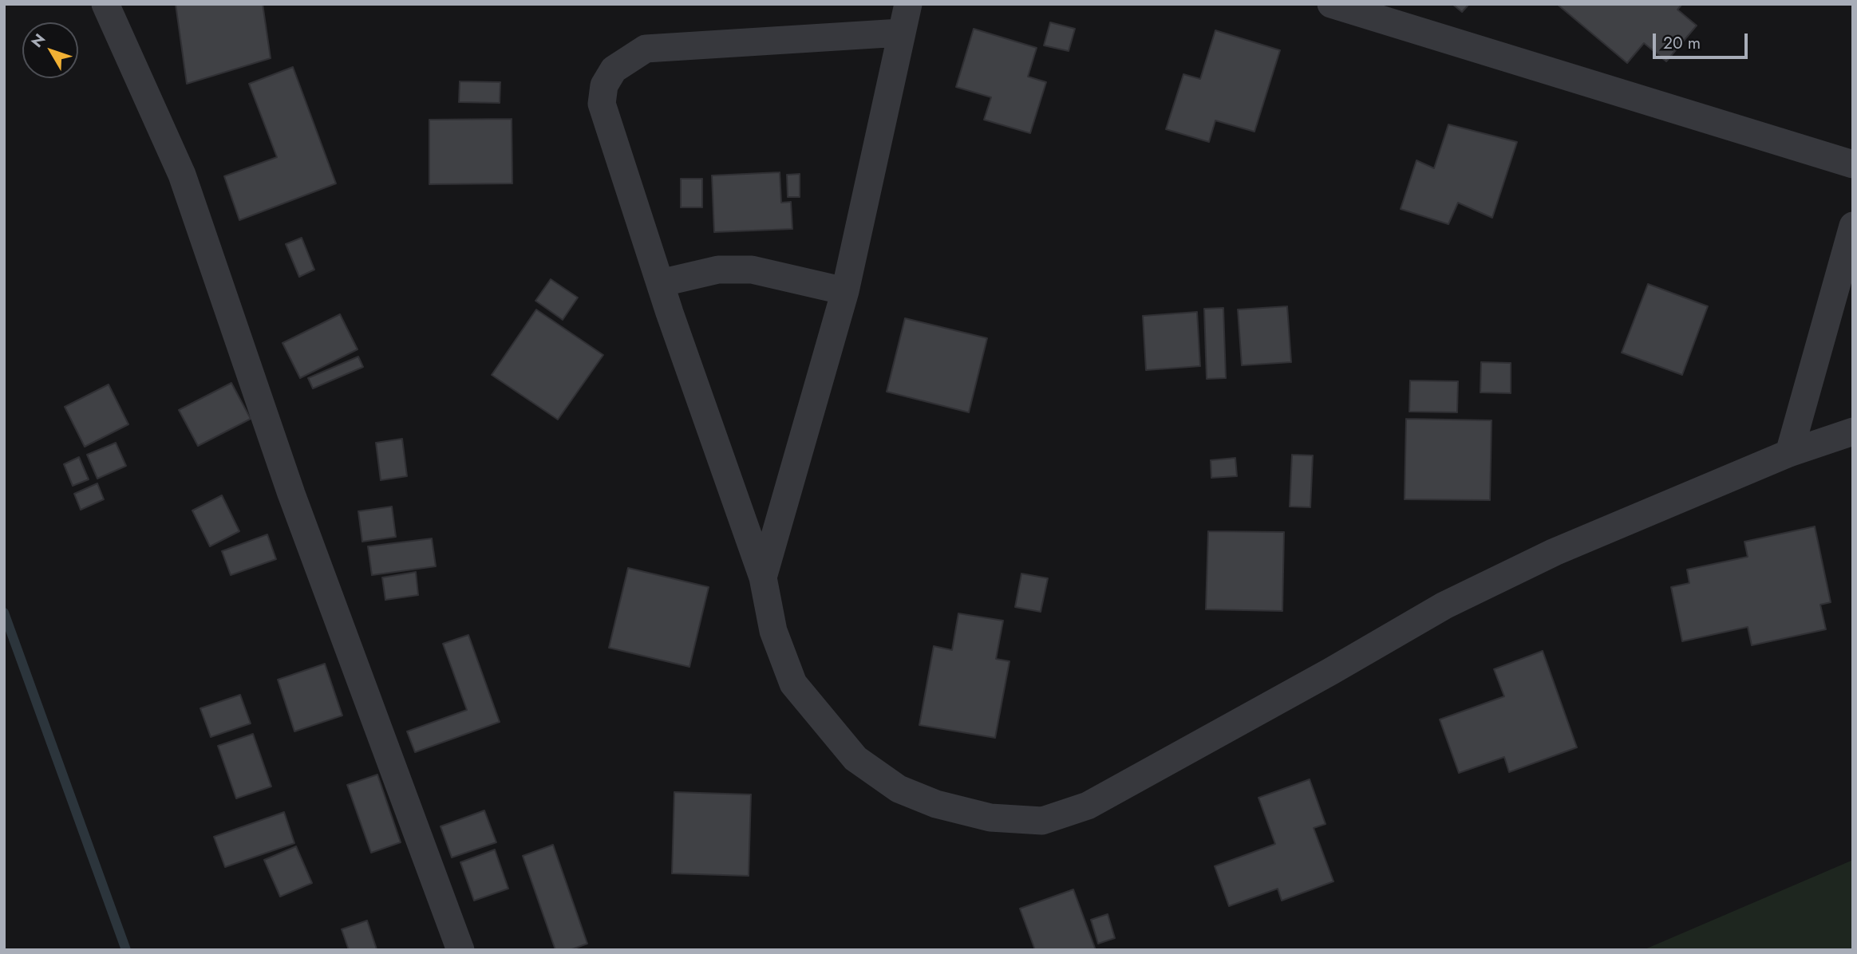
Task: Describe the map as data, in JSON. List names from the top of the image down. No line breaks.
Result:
{"scale_bar":"20 m","north":"top left"}
